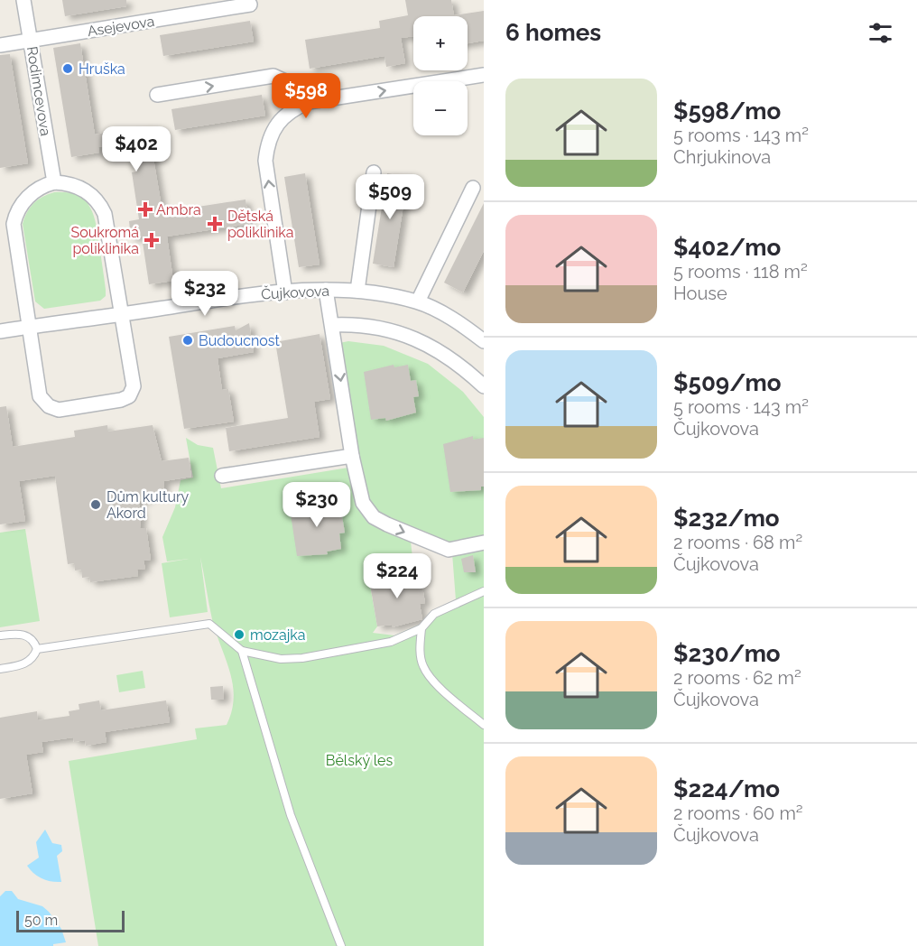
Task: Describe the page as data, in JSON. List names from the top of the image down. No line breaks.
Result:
{"streets":{"street":["Asejevova","Rodimcevova","Čujkovova"]},"crossings":[["Asejevova","Rodimcevova"]],"parks":["Bělský les"],"places":{"other":["Hruška","Budoucnost","Dům kultury Akord","mozajka"],"health":["Ambra","Dětská poliklinika","Soukromá poliklinika"]},"scale_bar":"50 m","page":{"heading":"6 homes","map_buttons":["+","−"],"list":[{"name":"$598/mo","note":"5 rooms · 143 m² · Chrjukinova"},{"name":"$402/mo","note":"5 rooms · 118 m² · House"},{"name":"$509/mo","note":"5 rooms · 143 m² · Čujkovova"},{"name":"$232/mo","note":"2 rooms · 68 m² · Čujkovova"},{"name":"$230/mo","note":"2 rooms · 62 m² · Čujkovova"},{"name":"$224/mo","note":"2 rooms · 60 m² · Čujkovova"}],"price":["$598","$402","$509","$232","$230","$224"],"scale":"50 m"}}
